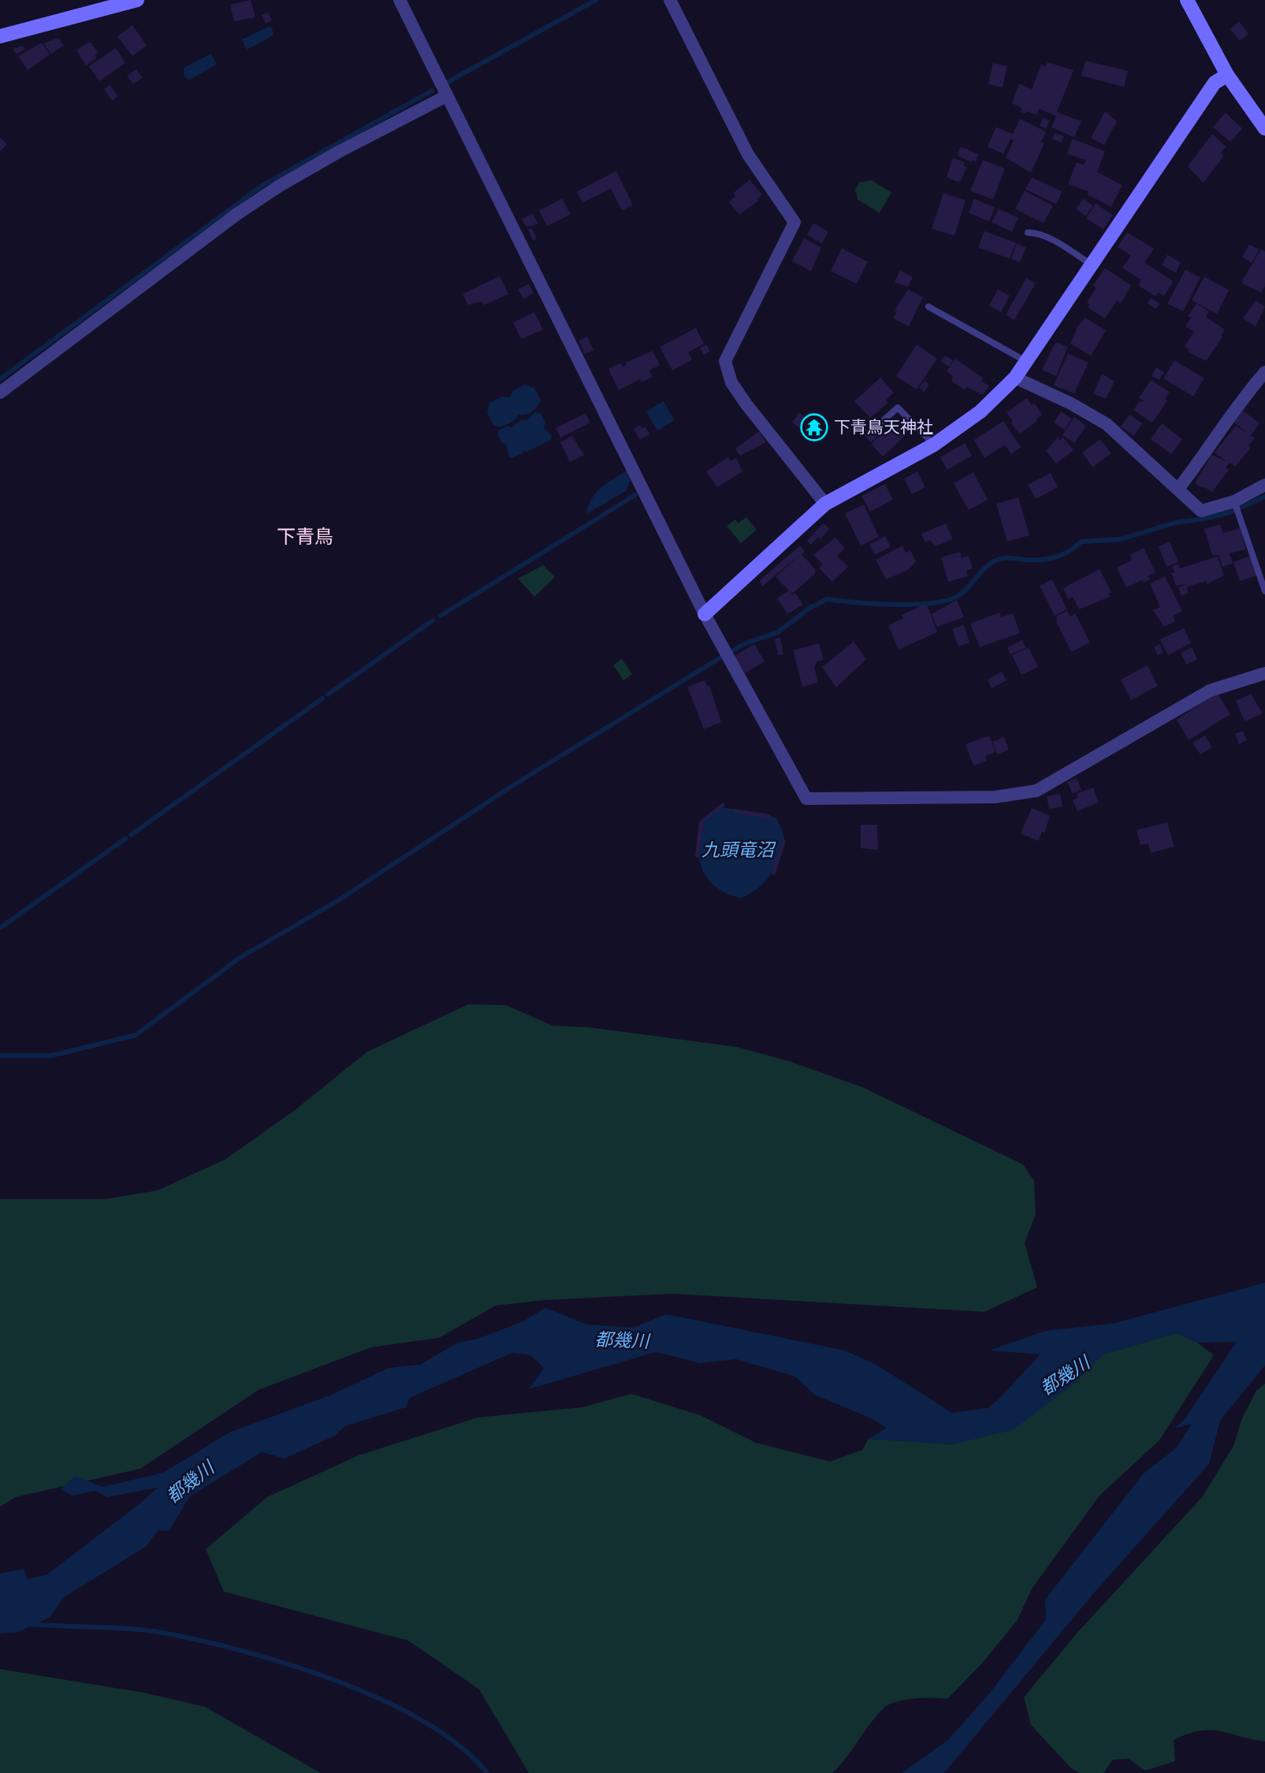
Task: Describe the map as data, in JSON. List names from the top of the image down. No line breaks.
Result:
{"districts":["下青鳥"],"water":["九頭竜沼","都幾川"],"places":{"temple":["下青鳥天神社"]}}
